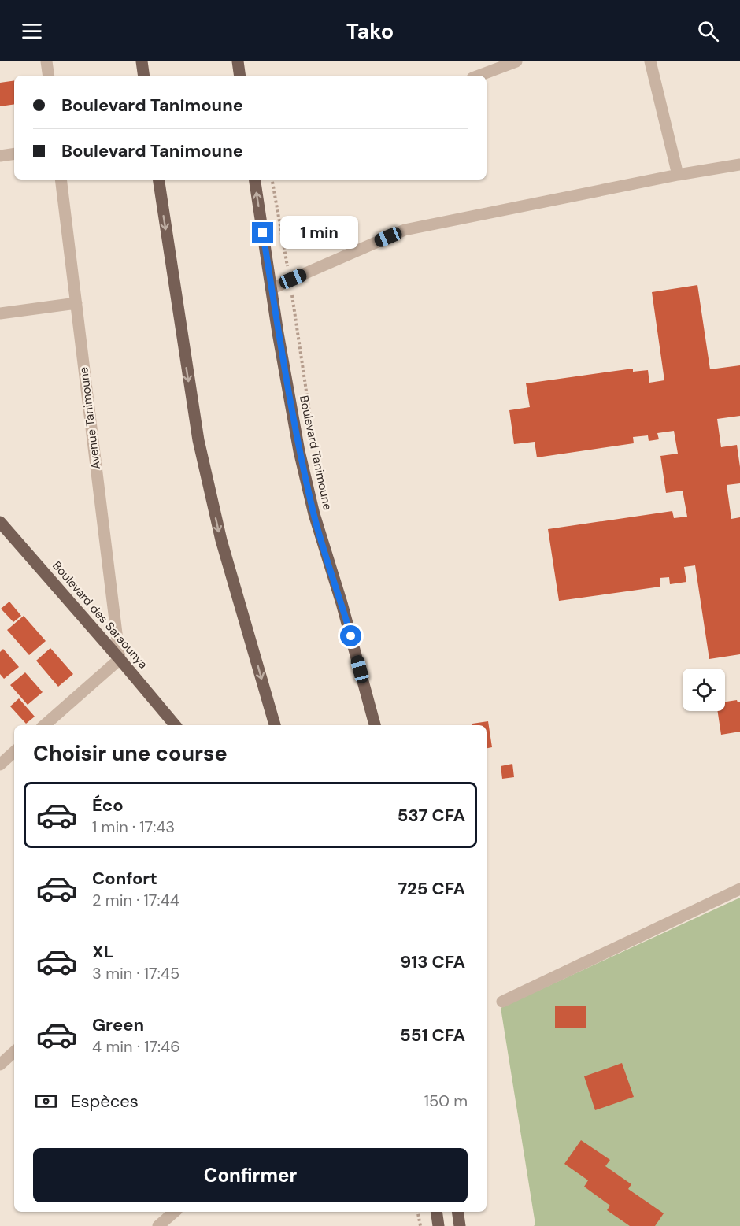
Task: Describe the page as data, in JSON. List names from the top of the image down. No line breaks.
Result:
{"streets":{"main road":["Boulevard Tanimoune","Boulevard des Saraounya"],"street":["Avenue Tanimoune"]},"crossings":[["Avenue Tanimoune","Boulevard des Saraounya"]],"page":{"header":"Tako","banner":["Boulevard Tanimoune","Boulevard Tanimoune"],"bubble":"1 min","heading":"Choisir une course","list":[{"name":"Éco","note":"1 min · 17:43","value":"537 CFA"},{"name":"Confort","note":"2 min · 17:44","value":"725 CFA"},{"name":"XL","note":"3 min · 17:45","value":"913 CFA"},{"name":"Green","note":"4 min · 17:46","value":"551 CFA"}],"pay":["Espèces","150 m"],"buttons":"Confirmer"}}
